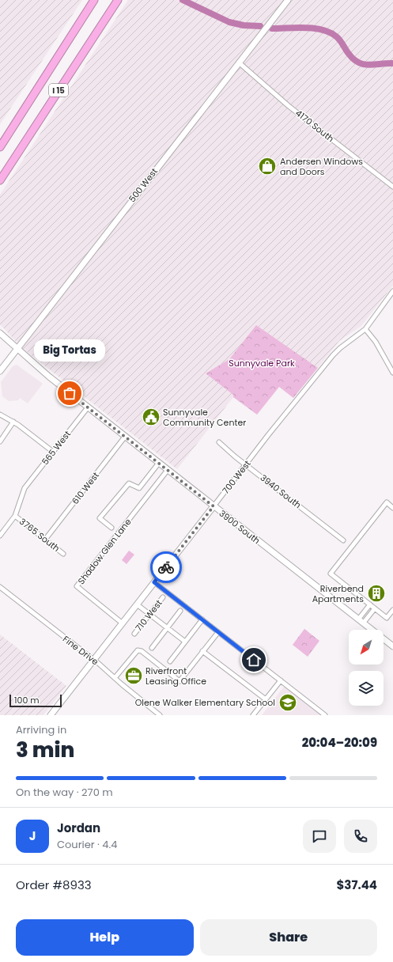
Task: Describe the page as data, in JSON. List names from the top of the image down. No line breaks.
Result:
{"streets":{"highway":["I 15"],"main road":["500 West","700 West","3900 South"],"street":["4170 South","565 West","610 West","3940 South","3765 South","Shadow Glen Lane","710 West","Fine Drive"]},"crossings":[["4170 South","500 West"],["500 West","3900 South"],["565 West","3900 South"],["565 West","3765 South"],["700 West","3940 South"],["700 West","3900 South"],["700 West","Shadow Glen Lane"],["700 West","Fine Drive"],["610 West","3900 South"],["610 West","3765 South"],["3900 South","Shadow Glen Lane"]],"parks":["Sunnyvale Park"],"places":{"shop":["Andersen Windows and Doors"],"other":["Big Tortas"],"public building":["Sunnyvale Community Center"],"building":["Riverbend Apartments"],"office":["Riverfront Leasing Office"],"school or university":["Olene Walker Elementary School"]},"scale_bar":"100 m","north":"bottom left","page":{"bubble":"Big Tortas","scale":"100 m","heading":["3 min","Arriving in","20:04–20:09"],"panel":["Jordan","Courier · 4.4","Order #8933","$37.44"],"bar":"On the way · 270 m","round":"J","buttons":["Help","Share"]}}
